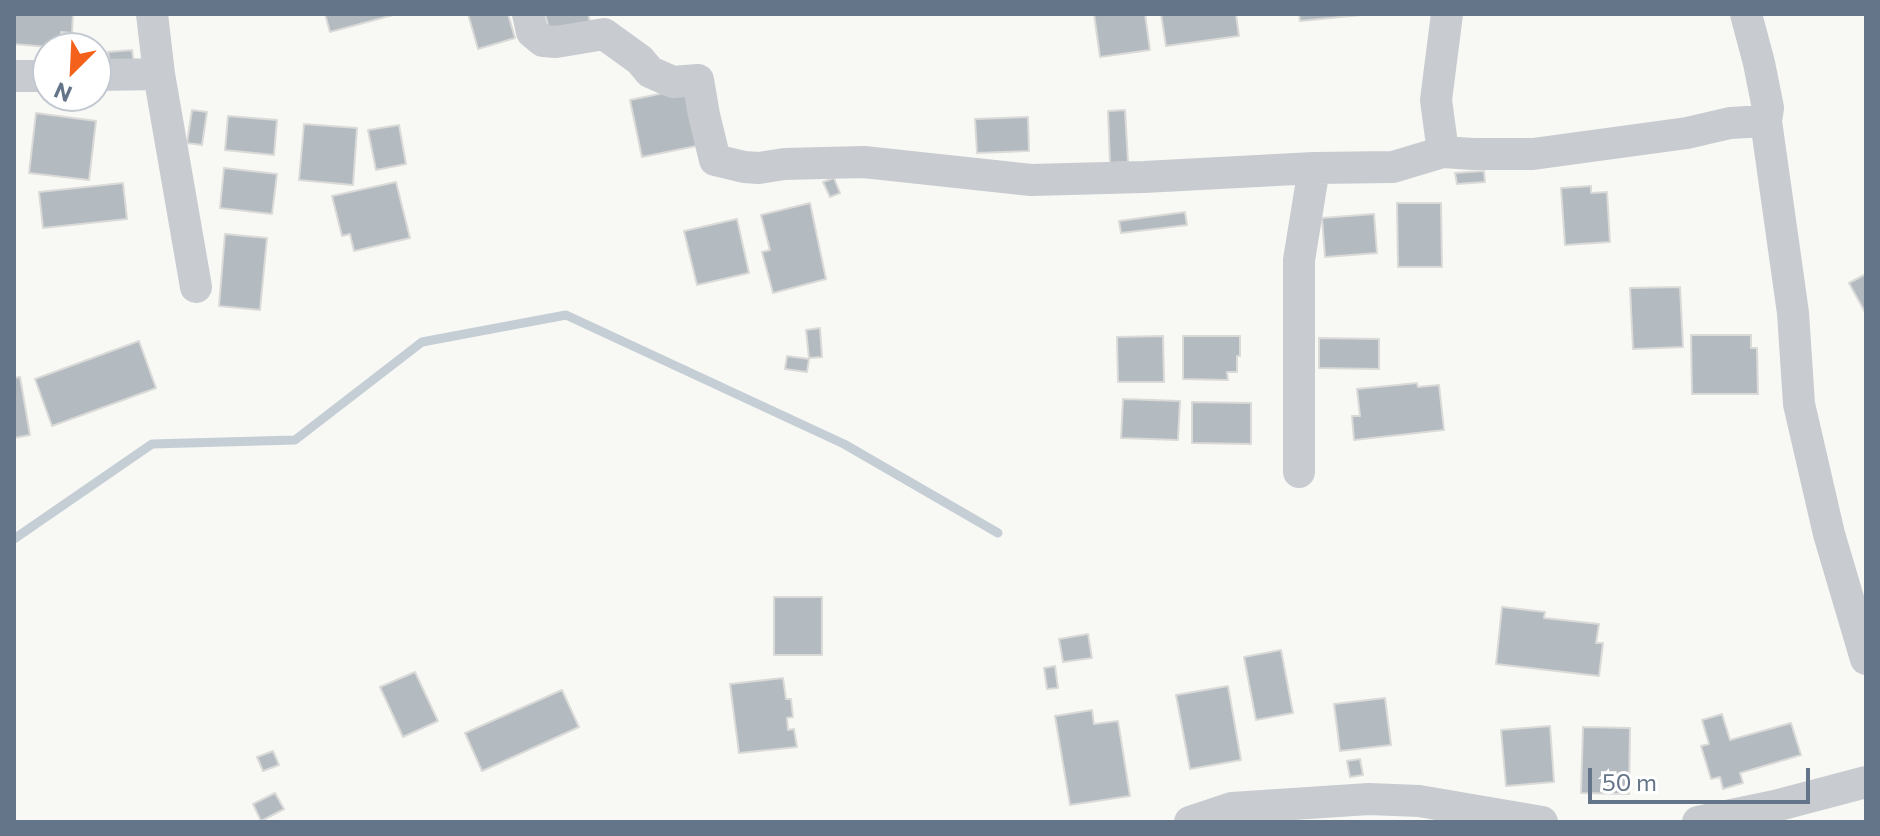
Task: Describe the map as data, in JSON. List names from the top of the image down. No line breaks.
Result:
{"scale_bar":"50 m","north":"bottom left"}
